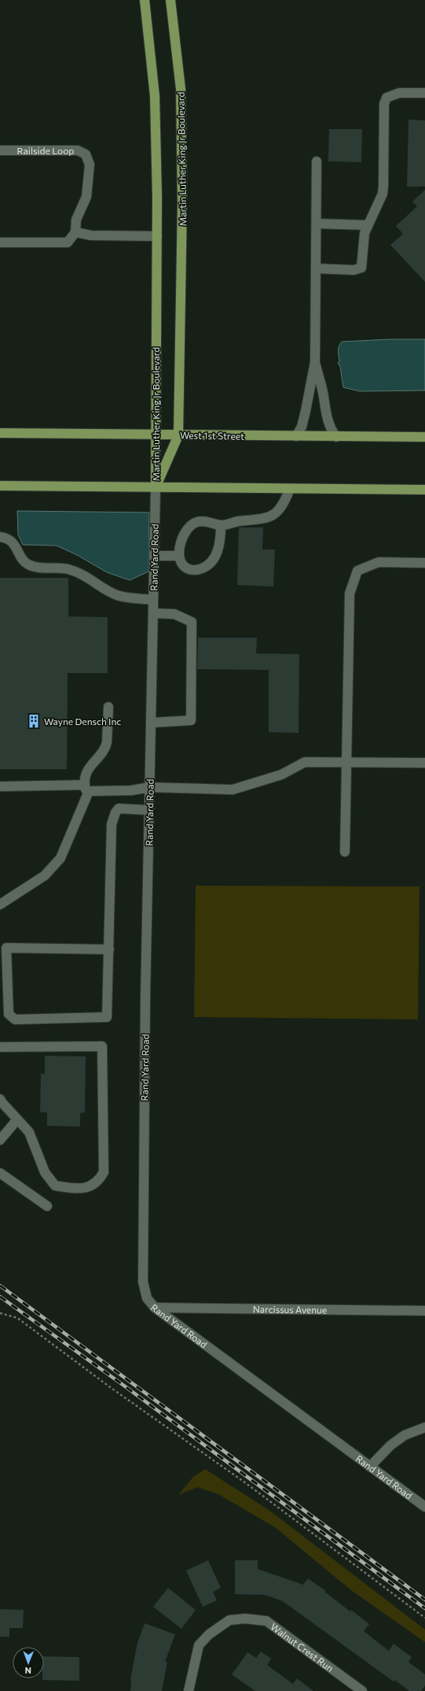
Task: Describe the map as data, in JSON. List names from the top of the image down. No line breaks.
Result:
{"streets":{"main road":["Martin Luther King Jr Boulevard","West 1st Street"],"street":["Railside Loop","Rand Yard Road","Narcissus Avenue","Walnut Crest Run"]},"crossings":[["Martin Luther King Jr Boulevard","West 1st Street"],["Martin Luther King Jr Boulevard","Rand Yard Road"],["Rand Yard Road","Narcissus Avenue"]],"places":{"building":["Wayne Densch Inc"]},"north":"bottom"}
